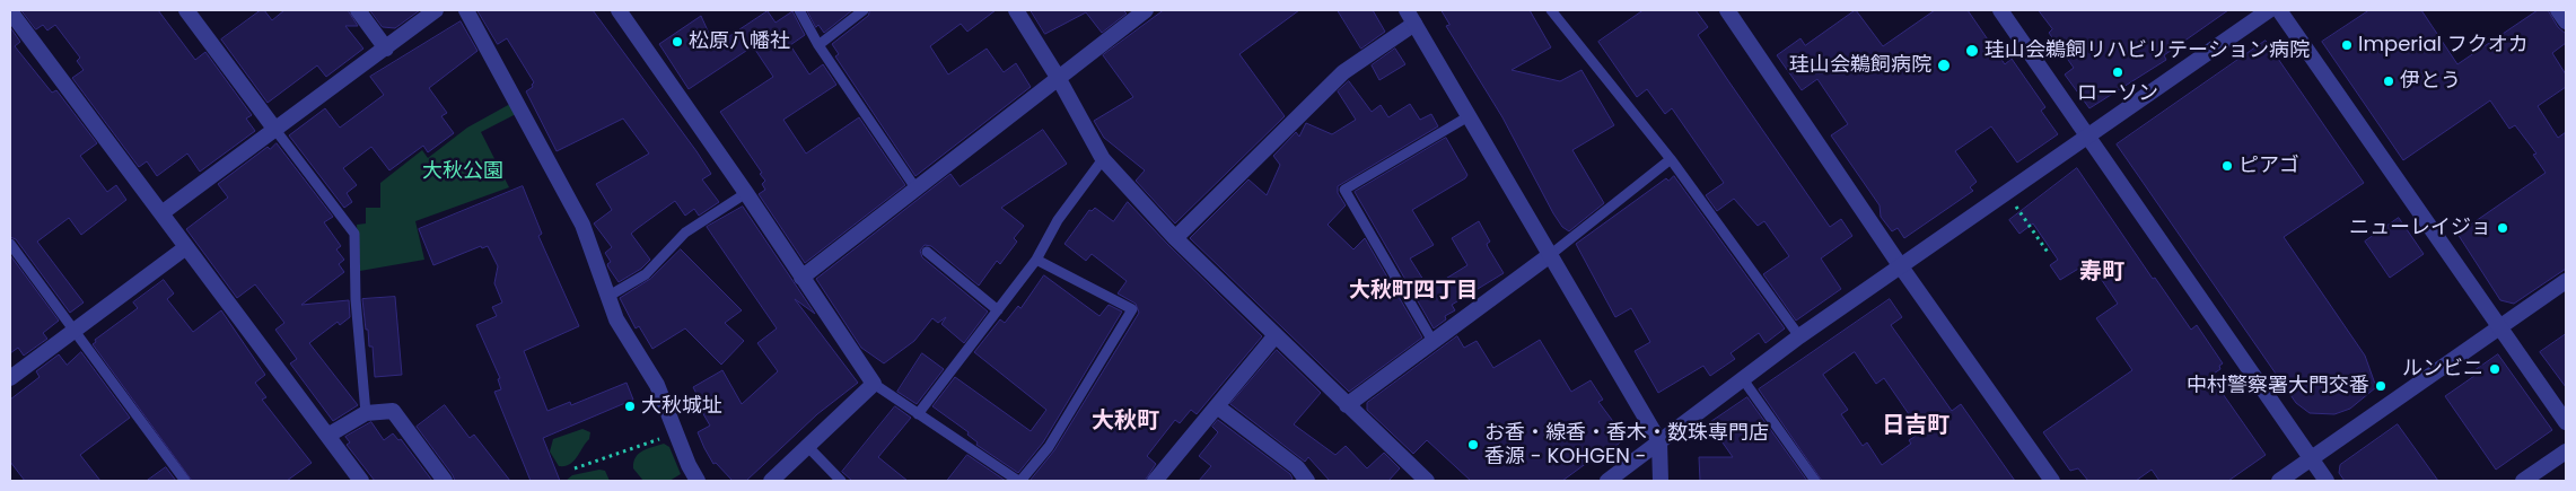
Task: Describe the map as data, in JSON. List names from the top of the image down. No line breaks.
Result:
{"districts":["寿町","大秋町四丁目","大秋町","日吉町"],"parks":["大秋公園"],"places":["松原八幡社","Imperial フクオカ","珪山会鵜飼リハビリテーション病院","珪山会鵜飼病院","ローソン","伊とう","ピアゴ","ニューレイジョ","ルンビニ","中村警察署大門交番","大秋城址","お香・線香・香木・数珠専門店 香源 - KOHGEN -"]}
